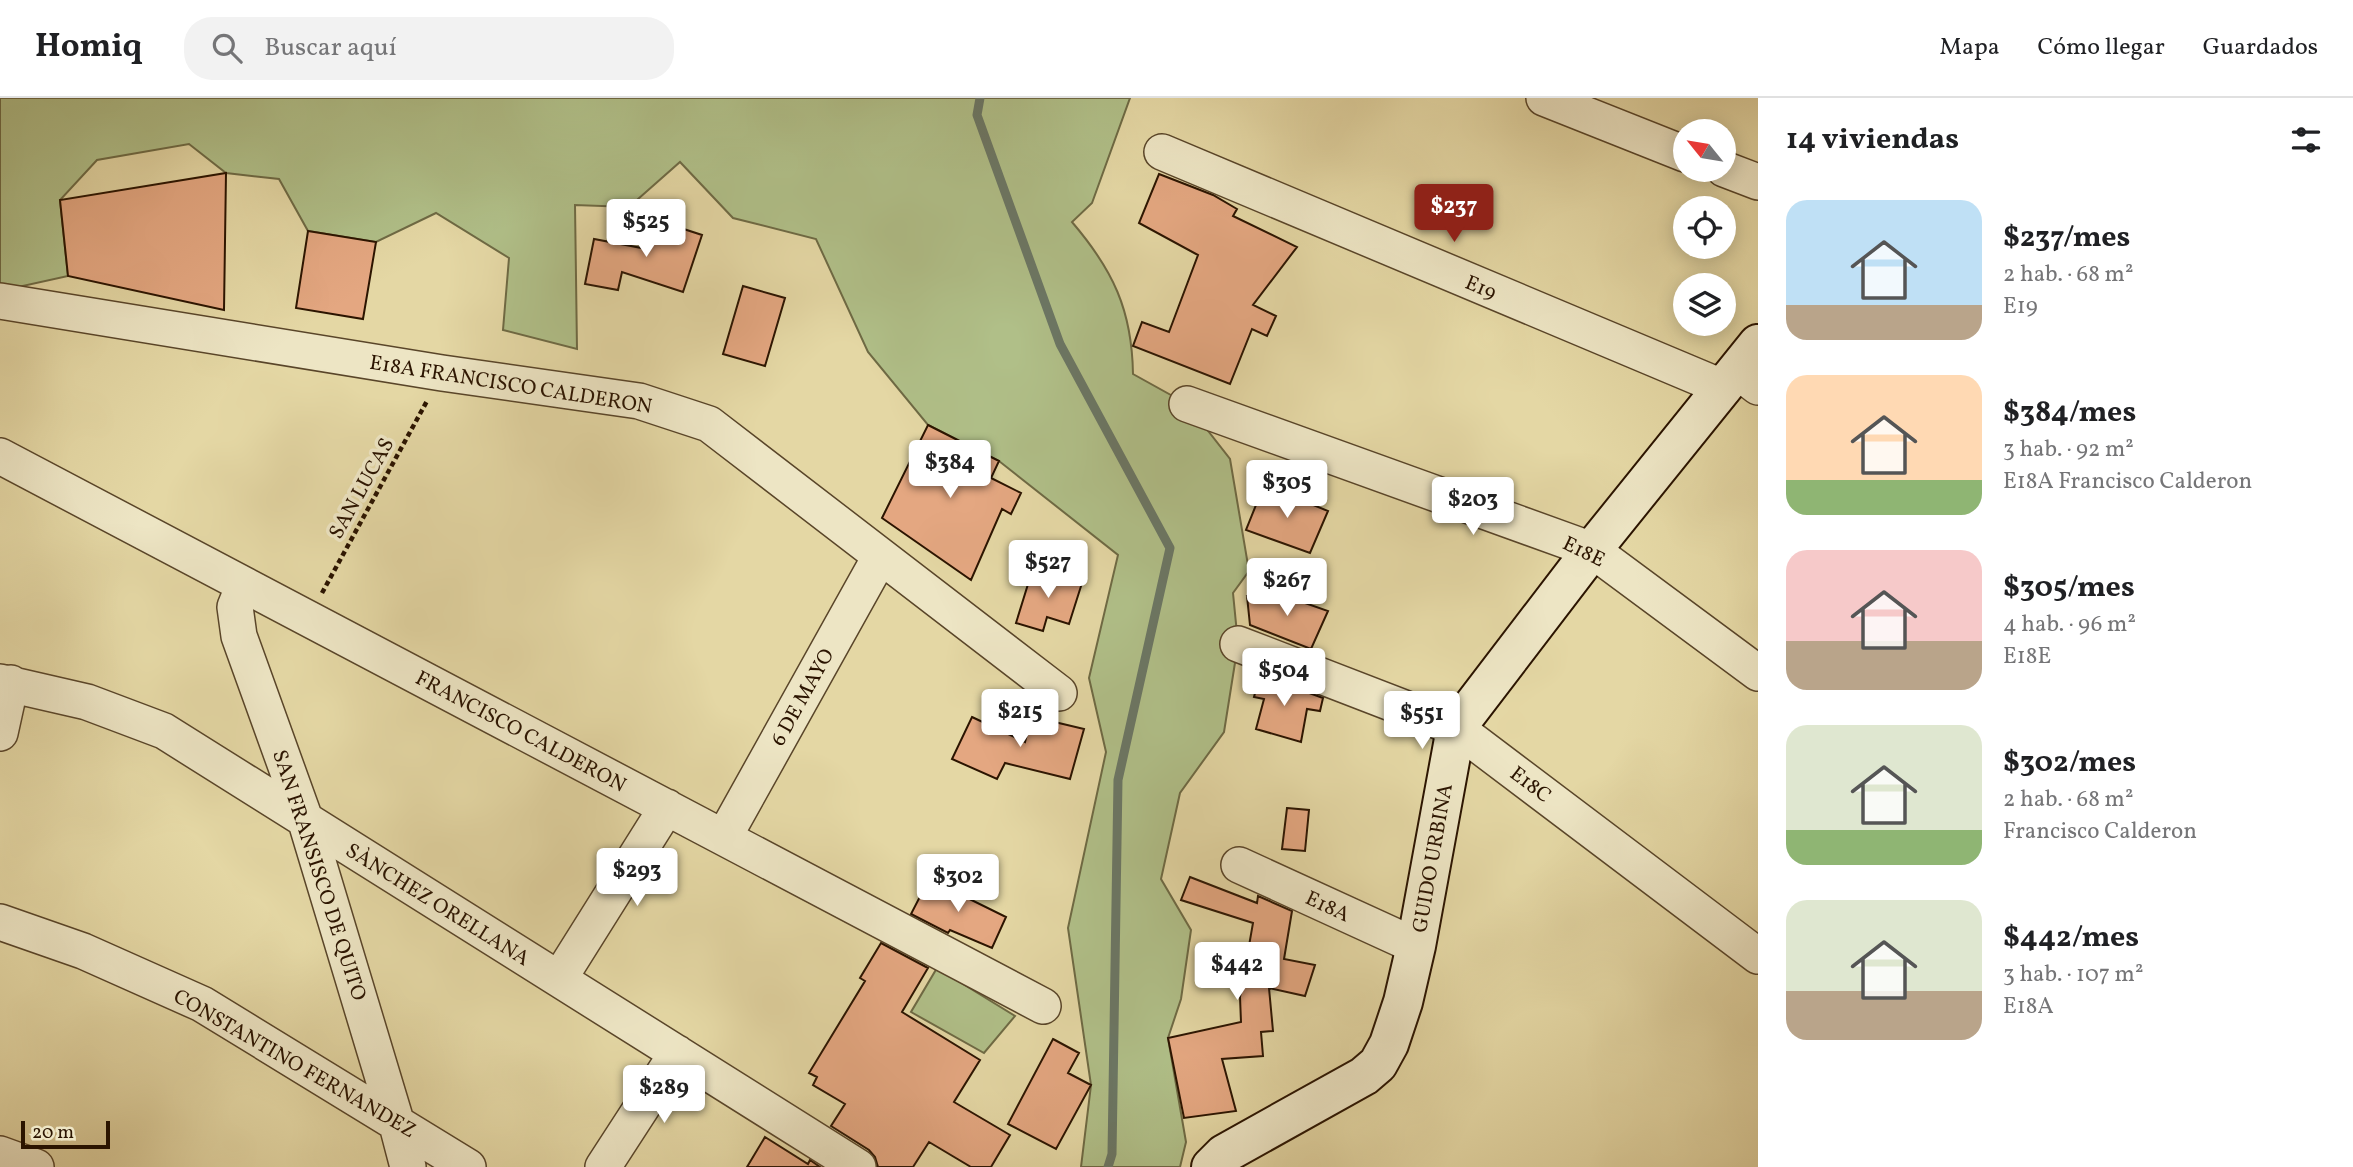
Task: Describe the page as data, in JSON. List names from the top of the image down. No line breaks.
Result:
{"streets":{"street":["E19","E18A FRANCISCO CALDERON","E18E","6 DE MAYO","FRANCISCO CALDERON","E18C","GUIDO URBINA","SAN FRANSISCO DE QUITO","SÀNCHEZ ORELLANA","E18A","CONSTANTINO FERNANDEZ"],"path":["SAN LUCAS"]},"crossings":[["E19","GUIDO URBINA"],["E18A FRANCISCO CALDERON","SAN LUCAS"],["E18A FRANCISCO CALDERON","6 DE MAYO"],["SAN LUCAS","FRANCISCO CALDERON"],["E18E","GUIDO URBINA"],["6 DE MAYO","FRANCISCO CALDERON"],["FRANCISCO CALDERON","SAN FRANSISCO DE QUITO"],["E18C","GUIDO URBINA"],["GUIDO URBINA","E18A"],["SAN FRANSISCO DE QUITO","SÀNCHEZ ORELLANA"],["SAN FRANSISCO DE QUITO","CONSTANTINO FERNANDEZ"]],"scale_bar":"20 m","north":"top left","page":{"header":"Homiq","search":"Buscar aquí","nav":["Mapa","Cómo llegar","Guardados"],"heading":"14 viviendas","list":[{"name":"$237/mes","note":"2 hab. · 68 m² · E19"},{"name":"$384/mes","note":"3 hab. · 92 m² · E18A Francisco Calderon"},{"name":"$305/mes","note":"4 hab. · 96 m² · E18E"},{"name":"$302/mes","note":"2 hab. · 68 m² · Francisco Calderon"},{"name":"$442/mes","note":"3 hab. · 107 m² · E18A"}],"price":["$237","$525","$384","$305","$203","$527","$267","$504","$215","$551","$293","$302","$442","$289"],"scale":"20 m"}}
